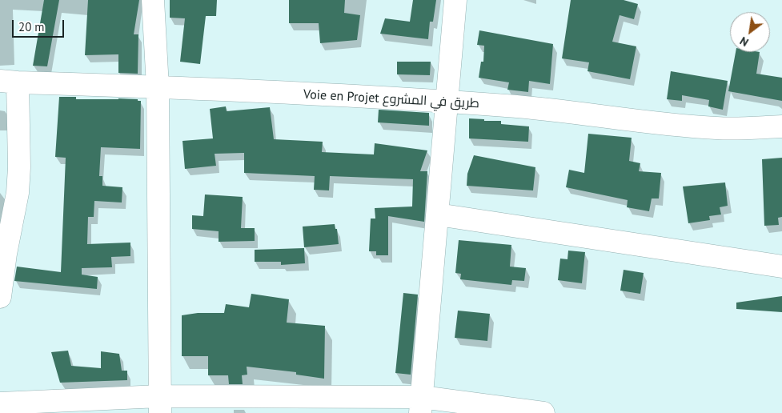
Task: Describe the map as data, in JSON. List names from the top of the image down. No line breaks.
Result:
{"streets":{"street":["Voie en Projet طريق في المشروع"]},"scale_bar":"20 m","north":"bottom left"}
